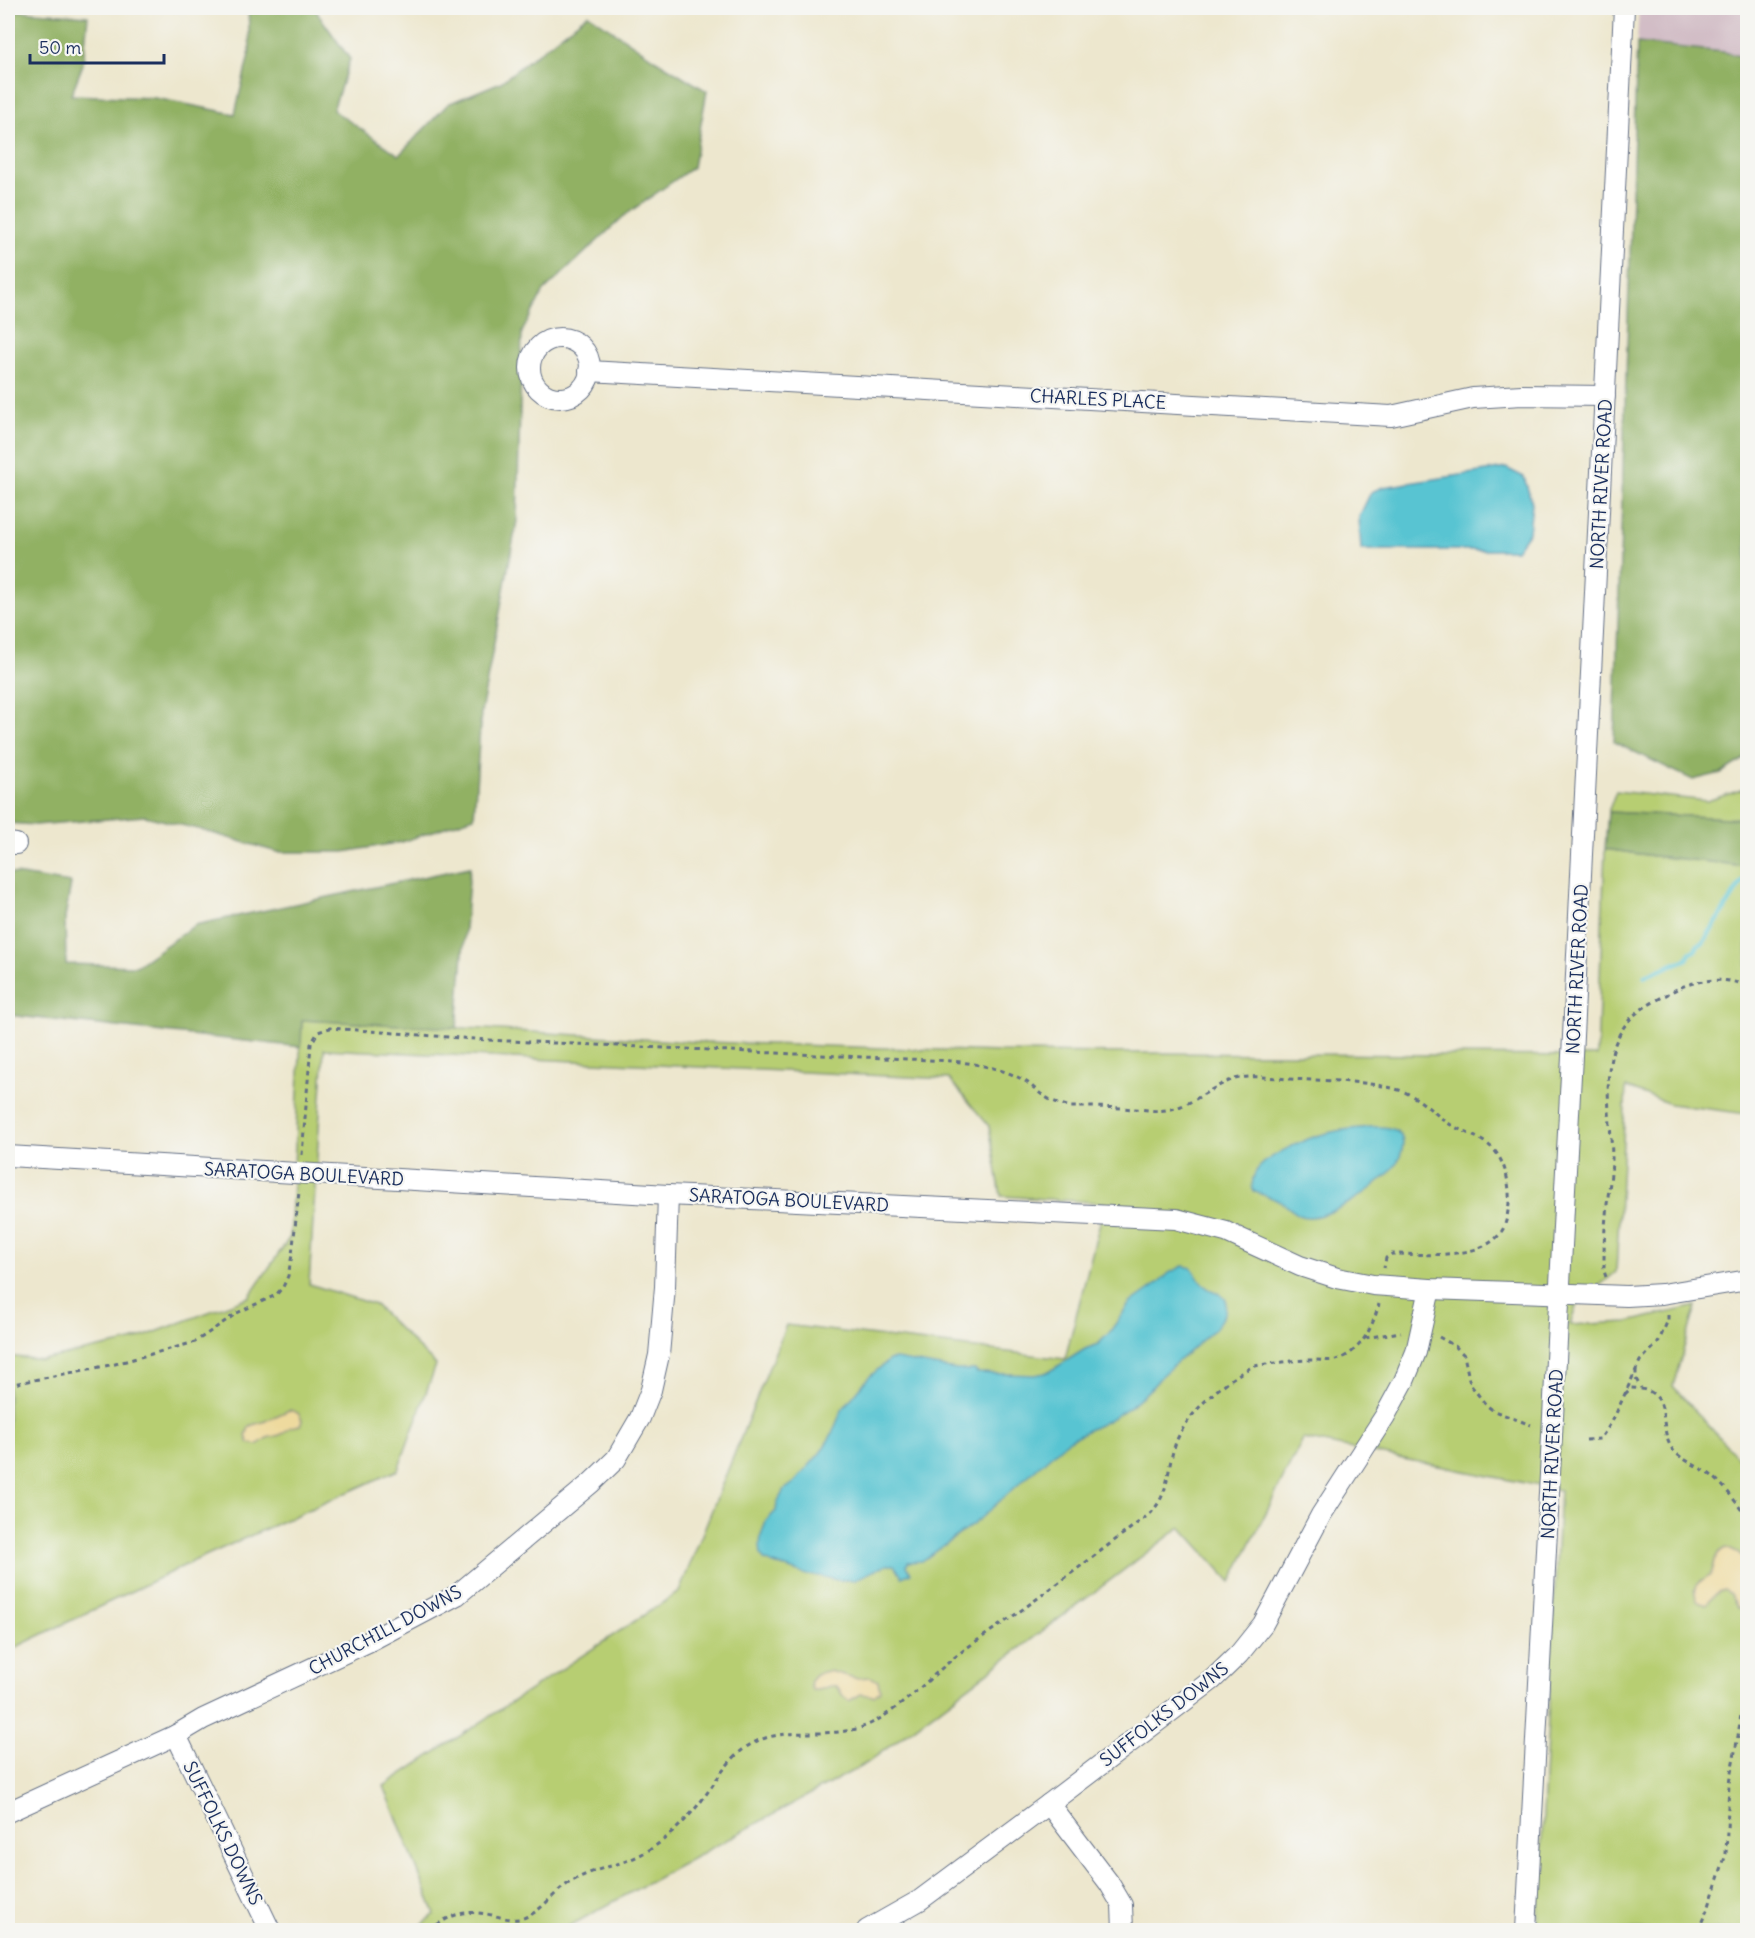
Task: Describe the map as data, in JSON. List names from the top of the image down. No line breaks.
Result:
{"streets":{"street":["CHARLES PLACE","NORTH RIVER ROAD","SARATOGA BOULEVARD","CHURCHILL DOWNS","SUFFOLKS DOWNS"]},"crossings":[["CHARLES PLACE","NORTH RIVER ROAD"],["NORTH RIVER ROAD","SARATOGA BOULEVARD"],["SARATOGA BOULEVARD","CHURCHILL DOWNS"],["SARATOGA BOULEVARD","SUFFOLKS DOWNS"],["CHURCHILL DOWNS","SUFFOLKS DOWNS"]],"scale_bar":"50 m"}
